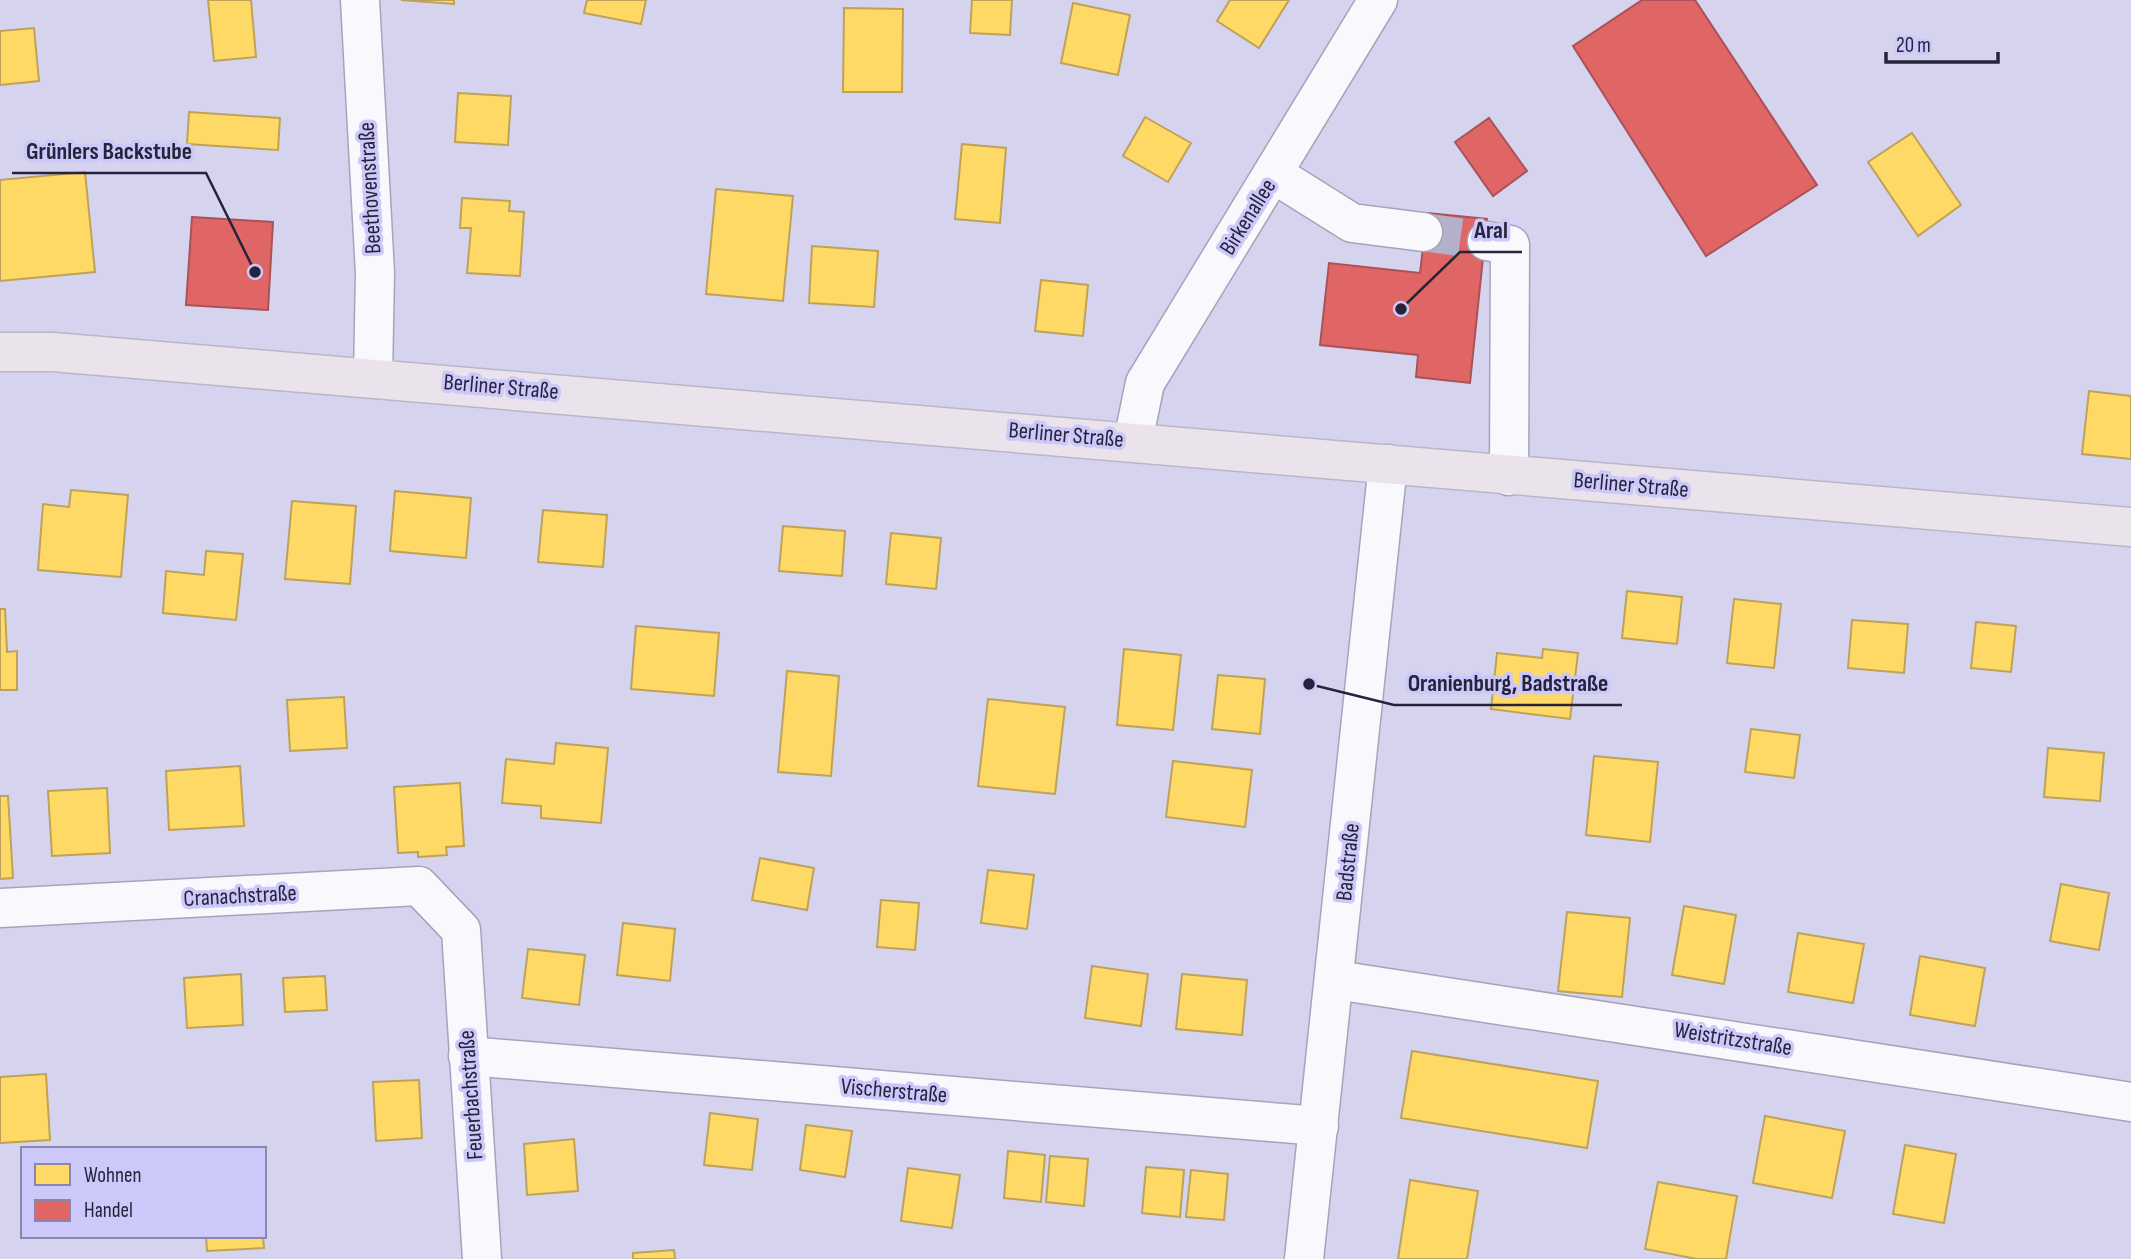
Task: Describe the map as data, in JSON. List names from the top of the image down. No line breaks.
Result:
{"streets":{"main road":["Berliner Straße"],"street":["Beethovenstraße","Birkenallee","Badstraße","Cranachstraße","Weistritzstraße","Vischerstraße","Feuerbachstraße"]},"crossings":[["Beethovenstraße","Berliner Straße"],["Birkenallee","Berliner Straße"],["Berliner Straße","Badstraße"],["Badstraße","Weistritzstraße"],["Badstraße","Vischerstraße"],["Cranachstraße","Feuerbachstraße"],["Vischerstraße","Feuerbachstraße"]],"places":["Grünlers Backstube","Aral","Oranienburg, Badstraße"],"legend":["Wohnen","Handel"],"scale_bar":"20 m"}
